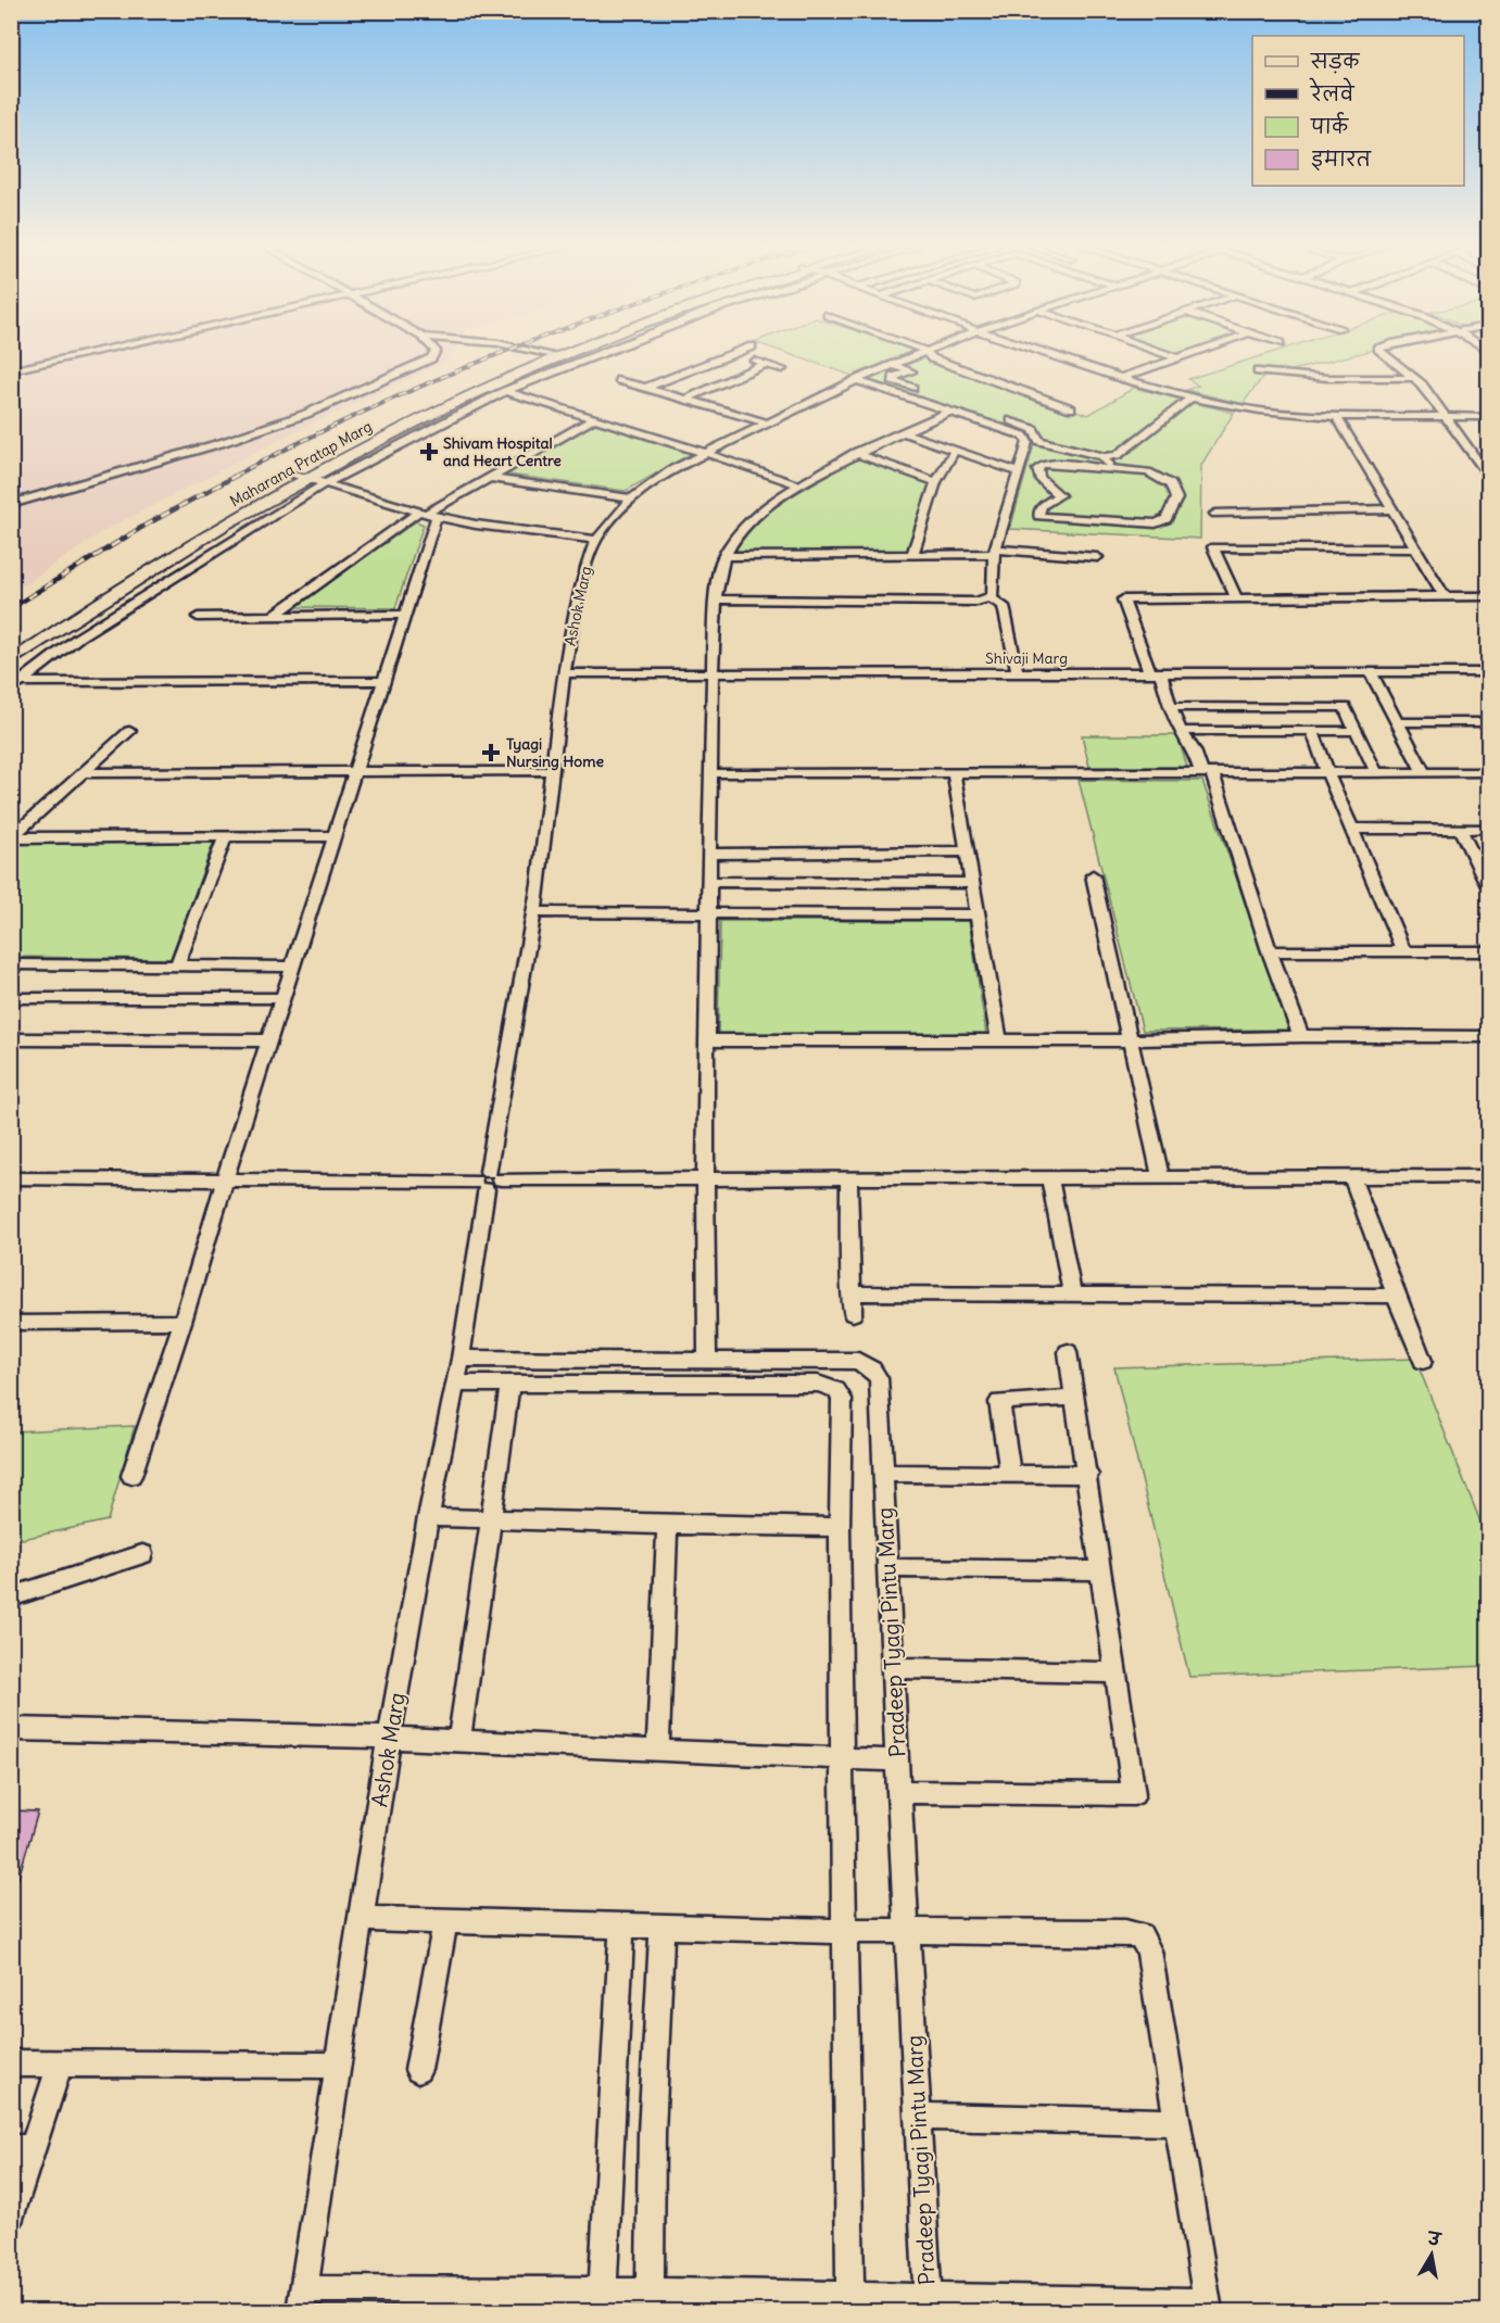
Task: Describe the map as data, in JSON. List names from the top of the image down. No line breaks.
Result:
{"streets":{"main road":["Maharana Pratap Marg"],"street":["Ashok Marg","Shivaji Marg","Pradeep Tyagi Pintu Marg"]},"crossings":[["Ashok Marg","Shivaji Marg"],["Ashok Marg","Pradeep Tyagi Pintu Marg"]],"places":{"health":["Shivam Hospital and Heart Centre","Tyagi Nursing Home"]},"legend":["सड़क","रेलवे","पार्क","इमारत"],"north":"top"}
